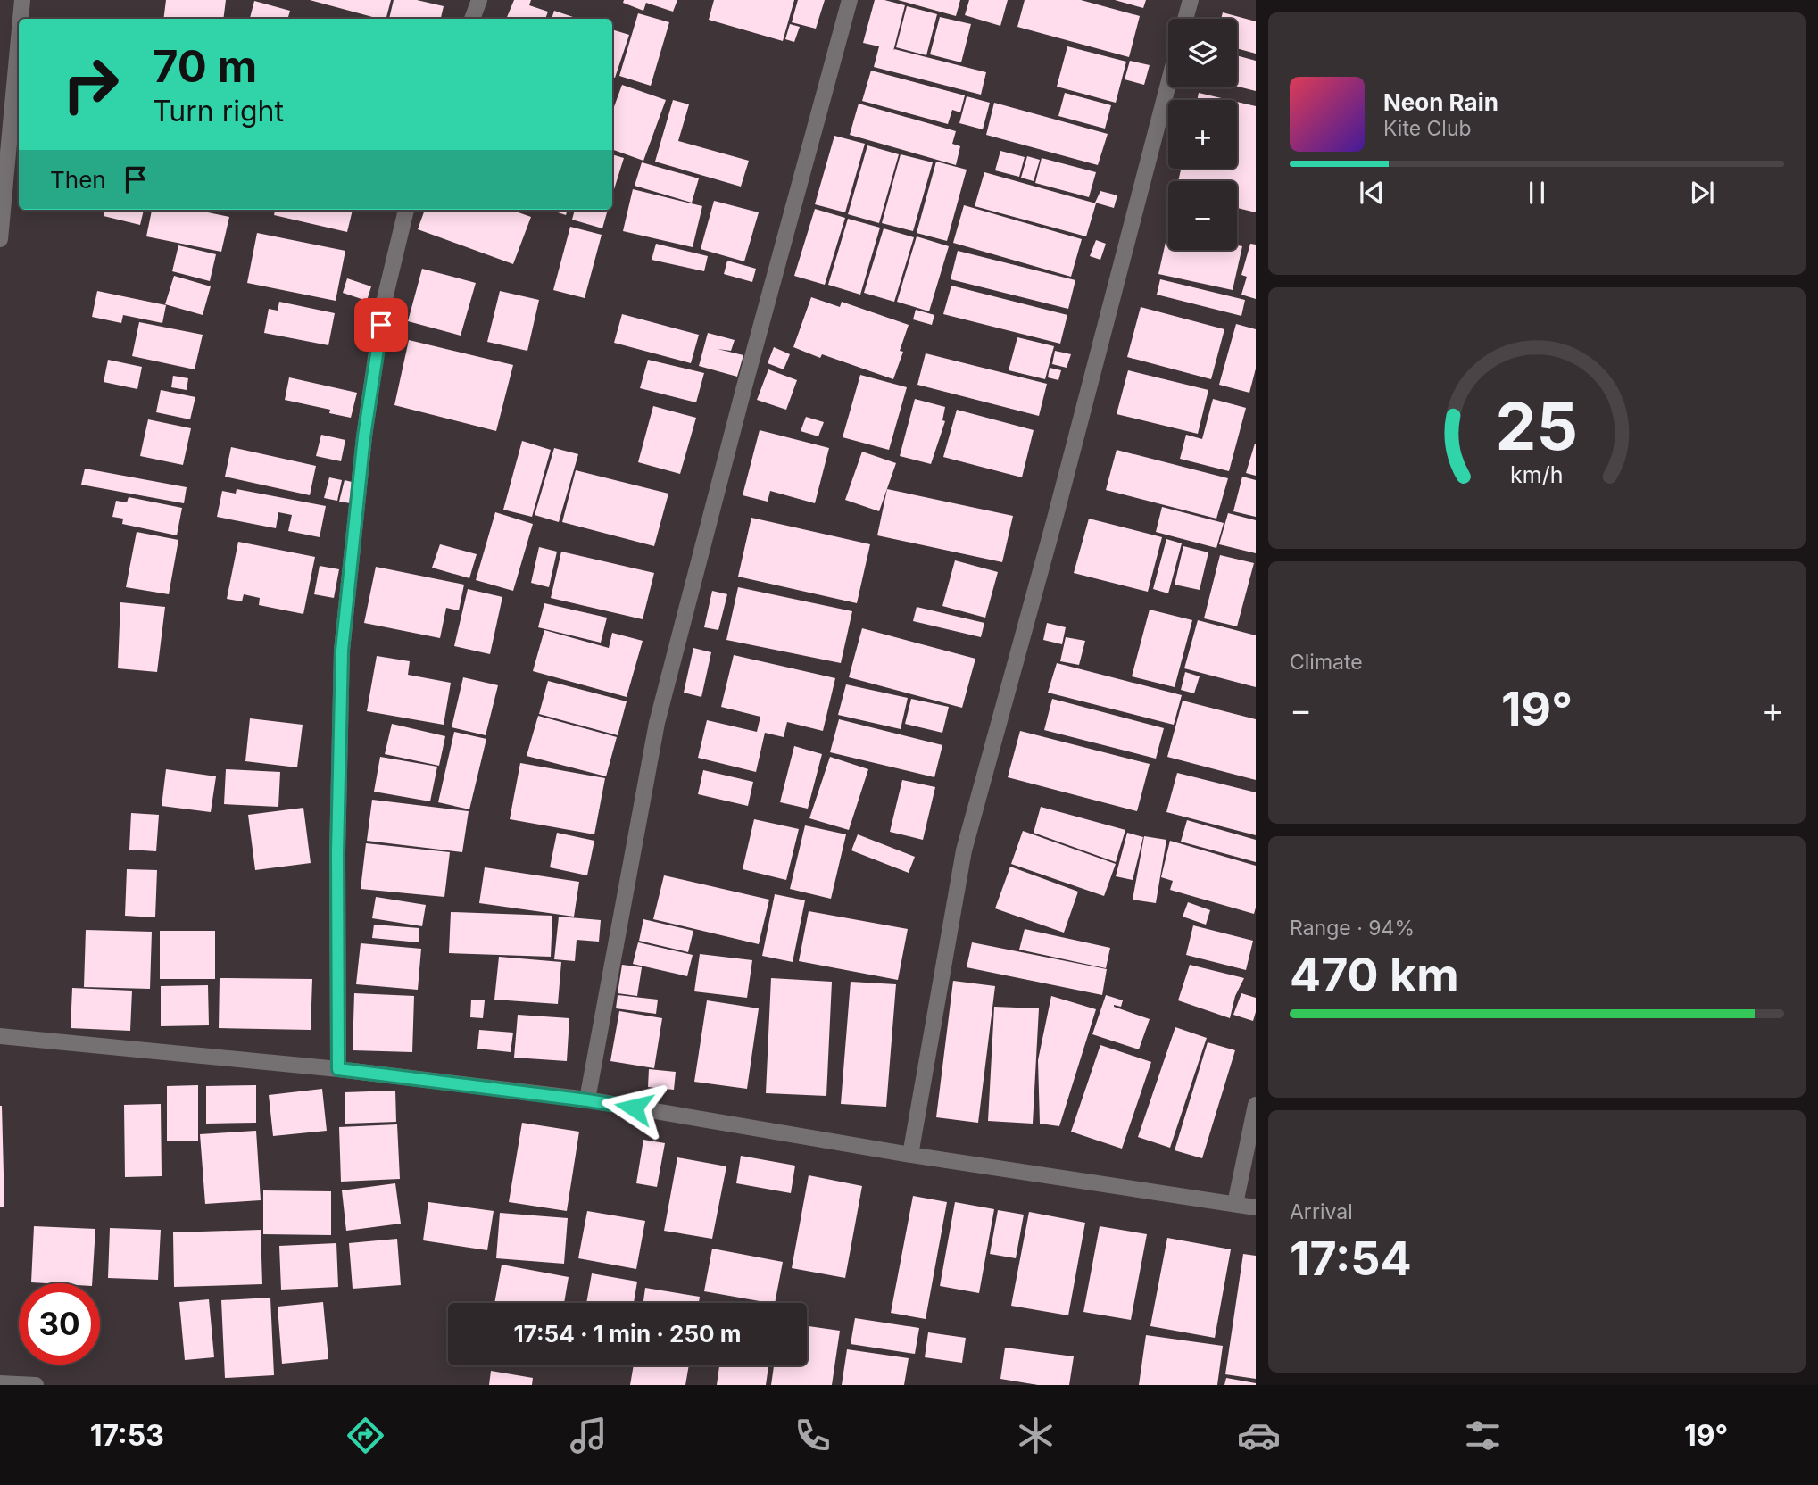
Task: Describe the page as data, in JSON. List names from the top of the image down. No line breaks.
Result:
{"page":{"map_buttons":["+","−"],"turn":["70 m","Turn right"],"song":["Neon Rain","Kite Club"],"then":"Then","tile":["Climate",["Range · 94%","470 km"],["Arrival","17:54"]],"heat":["−","19°","+"],"limit":"30","trip":"17:54 · 1 min · 250 m","tabs":["17:53","19°"],"gauge":["25","km/h"]}}
